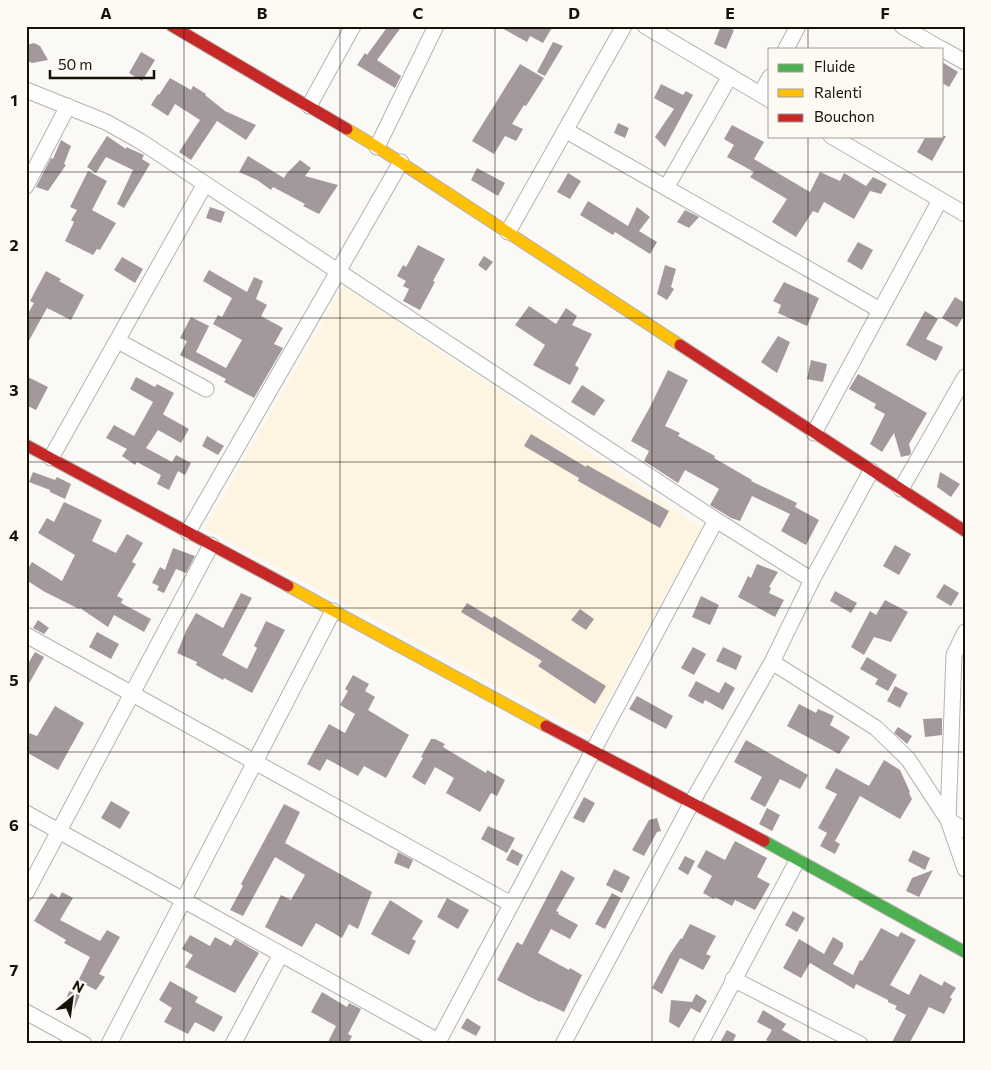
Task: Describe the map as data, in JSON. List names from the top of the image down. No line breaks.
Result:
{"legend":["Fluide","Ralenti","Bouchon"],"scale_bar":"50 m","north":"top right","grid":{"columns":["A","B","C","D","E","F"],"rows":["1","2","3","4","5","6","7"]}}
